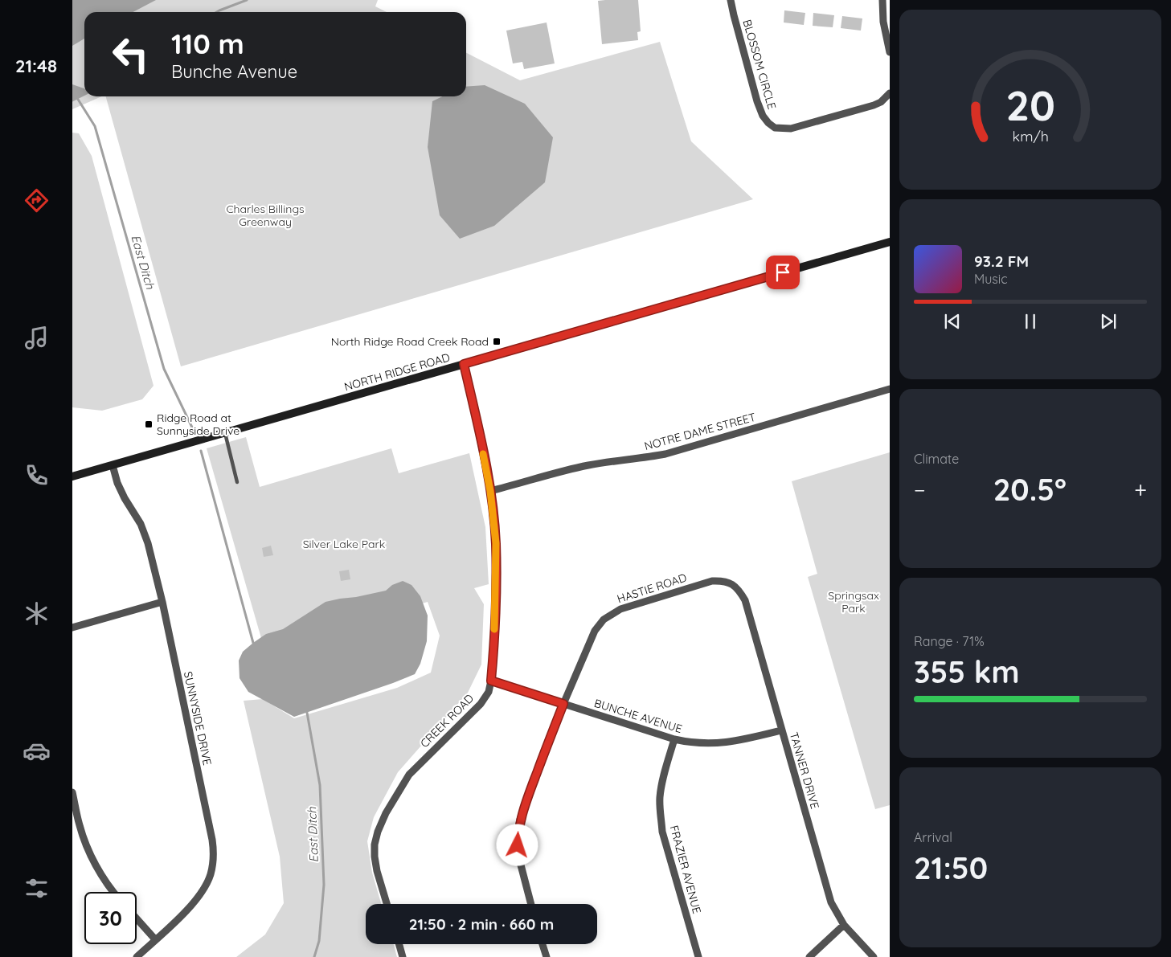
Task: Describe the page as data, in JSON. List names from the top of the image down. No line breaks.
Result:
{"streets":{"street":["BLOSSOM CIRCLE","NORTH RIDGE ROAD","NOTRE DAME STREET","HASTIE ROAD","BUNCHE AVENUE","SUNNYSIDE DRIVE","CREEK ROAD","TANNER DRIVE","FRAZIER AVENUE"]},"crossings":[["NORTH RIDGE ROAD","SUNNYSIDE DRIVE"],["NORTH RIDGE ROAD","CREEK ROAD"],["NOTRE DAME STREET","CREEK ROAD"],["HASTIE ROAD","BUNCHE AVENUE"],["HASTIE ROAD","TANNER DRIVE"],["BUNCHE AVENUE","CREEK ROAD"],["BUNCHE AVENUE","TANNER DRIVE"],["BUNCHE AVENUE","FRAZIER AVENUE"]],"water":["East Ditch"],"parks":["Charles Billings Greenway","Silver Lake Park","Springsax Park"],"places":{"transit":["North Ridge Road Creek Road","Ridge Road at Sunnyside Drive"]},"page":{"tabs":"21:48","turn":["110 m","Bunche Avenue"],"song":["93.2 FM","Music"],"tile":["Climate",["Range · 71%","355 km"],["Arrival","21:50"]],"heat":["−","20.5°","+"],"limit":"30","trip":"21:50 · 2 min · 660 m","gauge":["20","km/h"]}}
